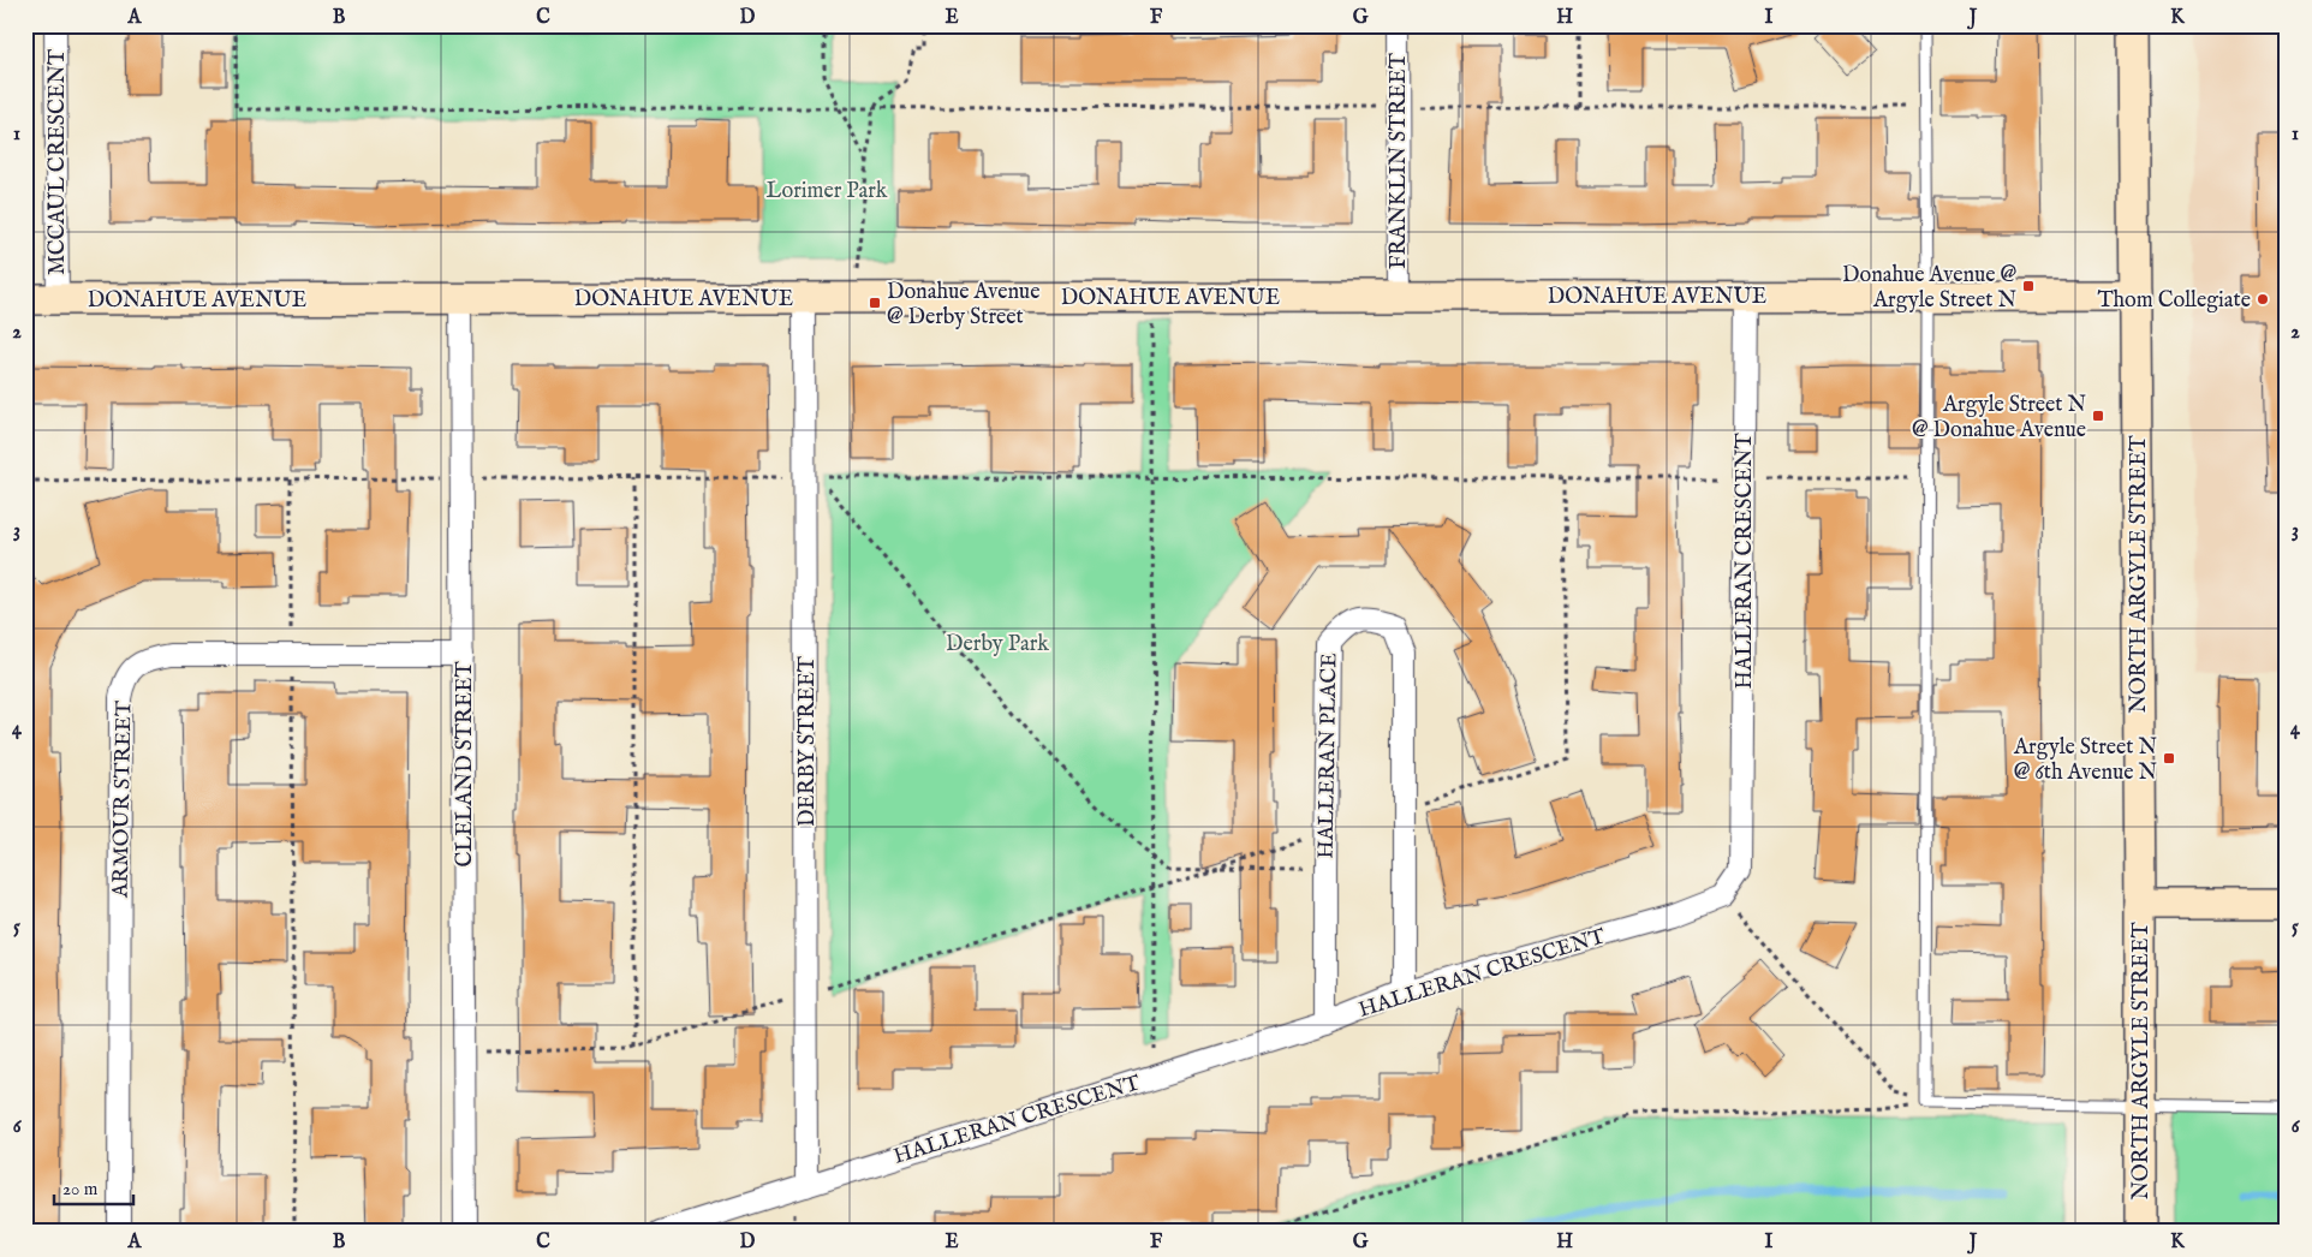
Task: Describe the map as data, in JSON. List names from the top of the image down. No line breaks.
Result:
{"streets":{"street":["FRANKLIN STREET","MCCAUL CRESCENT","DONAHUE AVENUE","HALLERAN CRESCENT","NORTH ARGYLE STREET","DERBY STREET","HALLERAN PLACE","CLELAND STREET","ARMOUR STREET"]},"crossings":[["FRANKLIN STREET","DONAHUE AVENUE"],["MCCAUL CRESCENT","DONAHUE AVENUE"],["DONAHUE AVENUE","HALLERAN CRESCENT"],["DONAHUE AVENUE","NORTH ARGYLE STREET"],["DONAHUE AVENUE","DERBY STREET"],["DONAHUE AVENUE","CLELAND STREET"],["HALLERAN CRESCENT","DERBY STREET"],["HALLERAN CRESCENT","HALLERAN PLACE"],["CLELAND STREET","ARMOUR STREET"]],"parks":["Lorimer Park","Derby Park"],"places":{"transit":["Donahue Avenue @ Argyle Street N","Donahue Avenue @ Derby Street","Argyle Street N @ Donahue Avenue","Argyle Street N @ 6th Avenue N"],"other":["Thom Collegiate"]},"scale_bar":"20 m","grid":{"columns":["A","B","C","D","E","F","G","H","I","J","K"],"rows":["1","2","3","4","5","6"]}}
